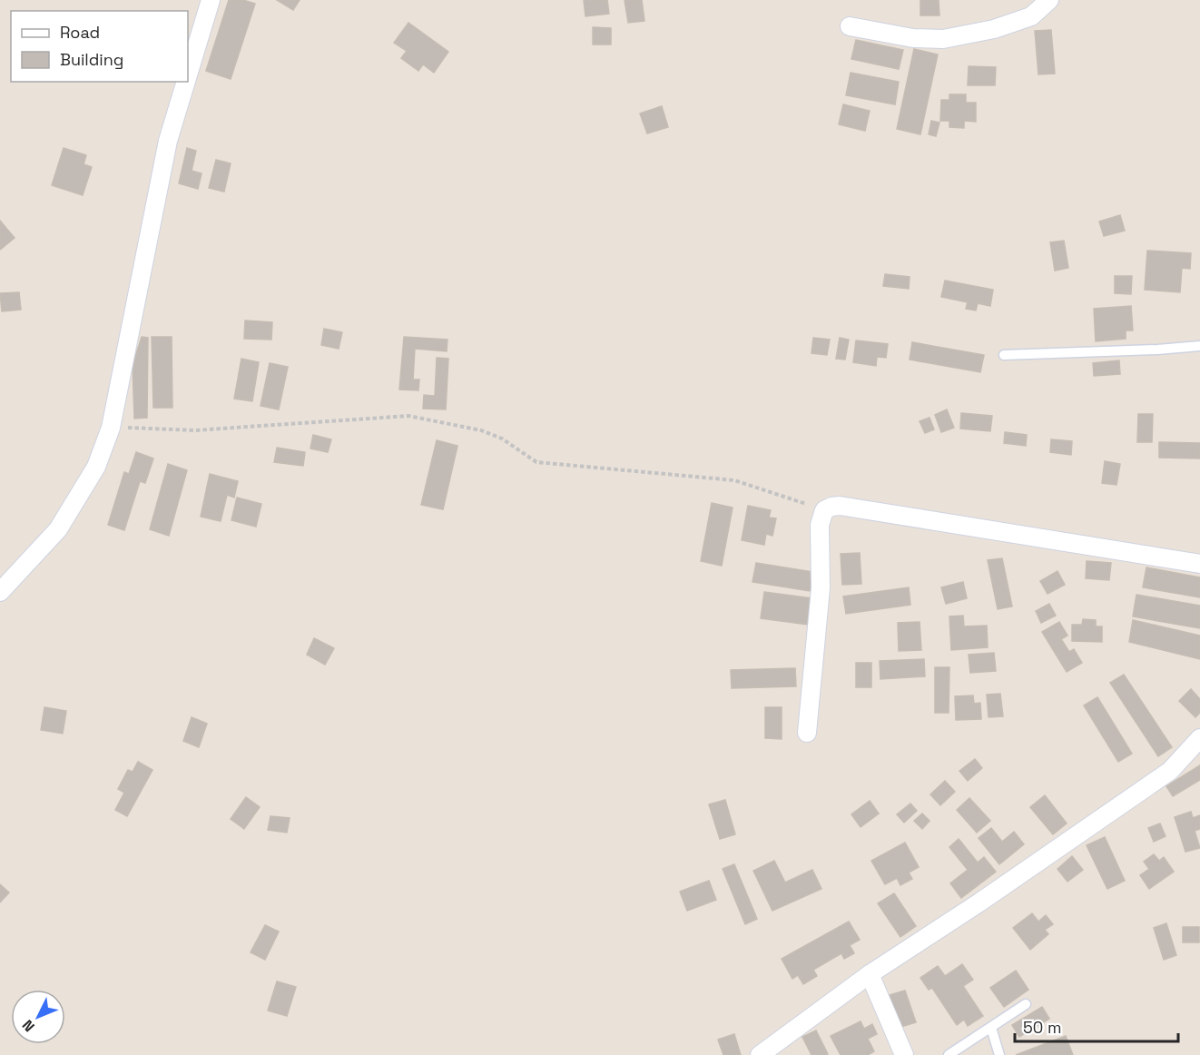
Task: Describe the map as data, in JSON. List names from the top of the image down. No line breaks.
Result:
{"legend":["Road","Building"],"scale_bar":"50 m","north":"bottom left"}
